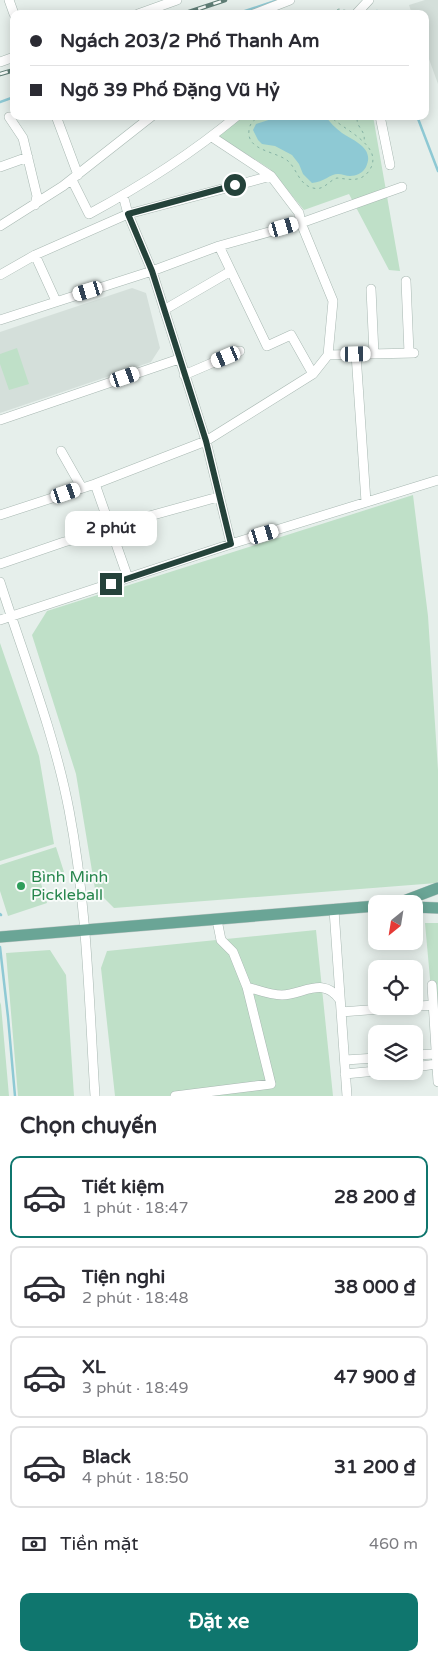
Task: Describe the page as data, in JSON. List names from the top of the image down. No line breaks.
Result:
{"places":["Bình Minh Pickleball"],"north":"bottom left","page":{"banner":["Ngách 203/2 Phố Thanh Am","Ngõ 39 Phố Đặng Vũ Hỷ"],"bubble":"2 phút","heading":"Chọn chuyến","list":[{"name":"Tiết kiệm","note":"1 phút · 18:47","value":"28 200 ₫"},{"name":"Tiện nghi","note":"2 phút · 18:48","value":"38 000 ₫"},{"name":"XL","note":"3 phút · 18:49","value":"47 900 ₫"},{"name":"Black","note":"4 phút · 18:50","value":"31 200 ₫"}],"pay":["Tiền mặt","460 m"],"buttons":"Đặt xe"}}
